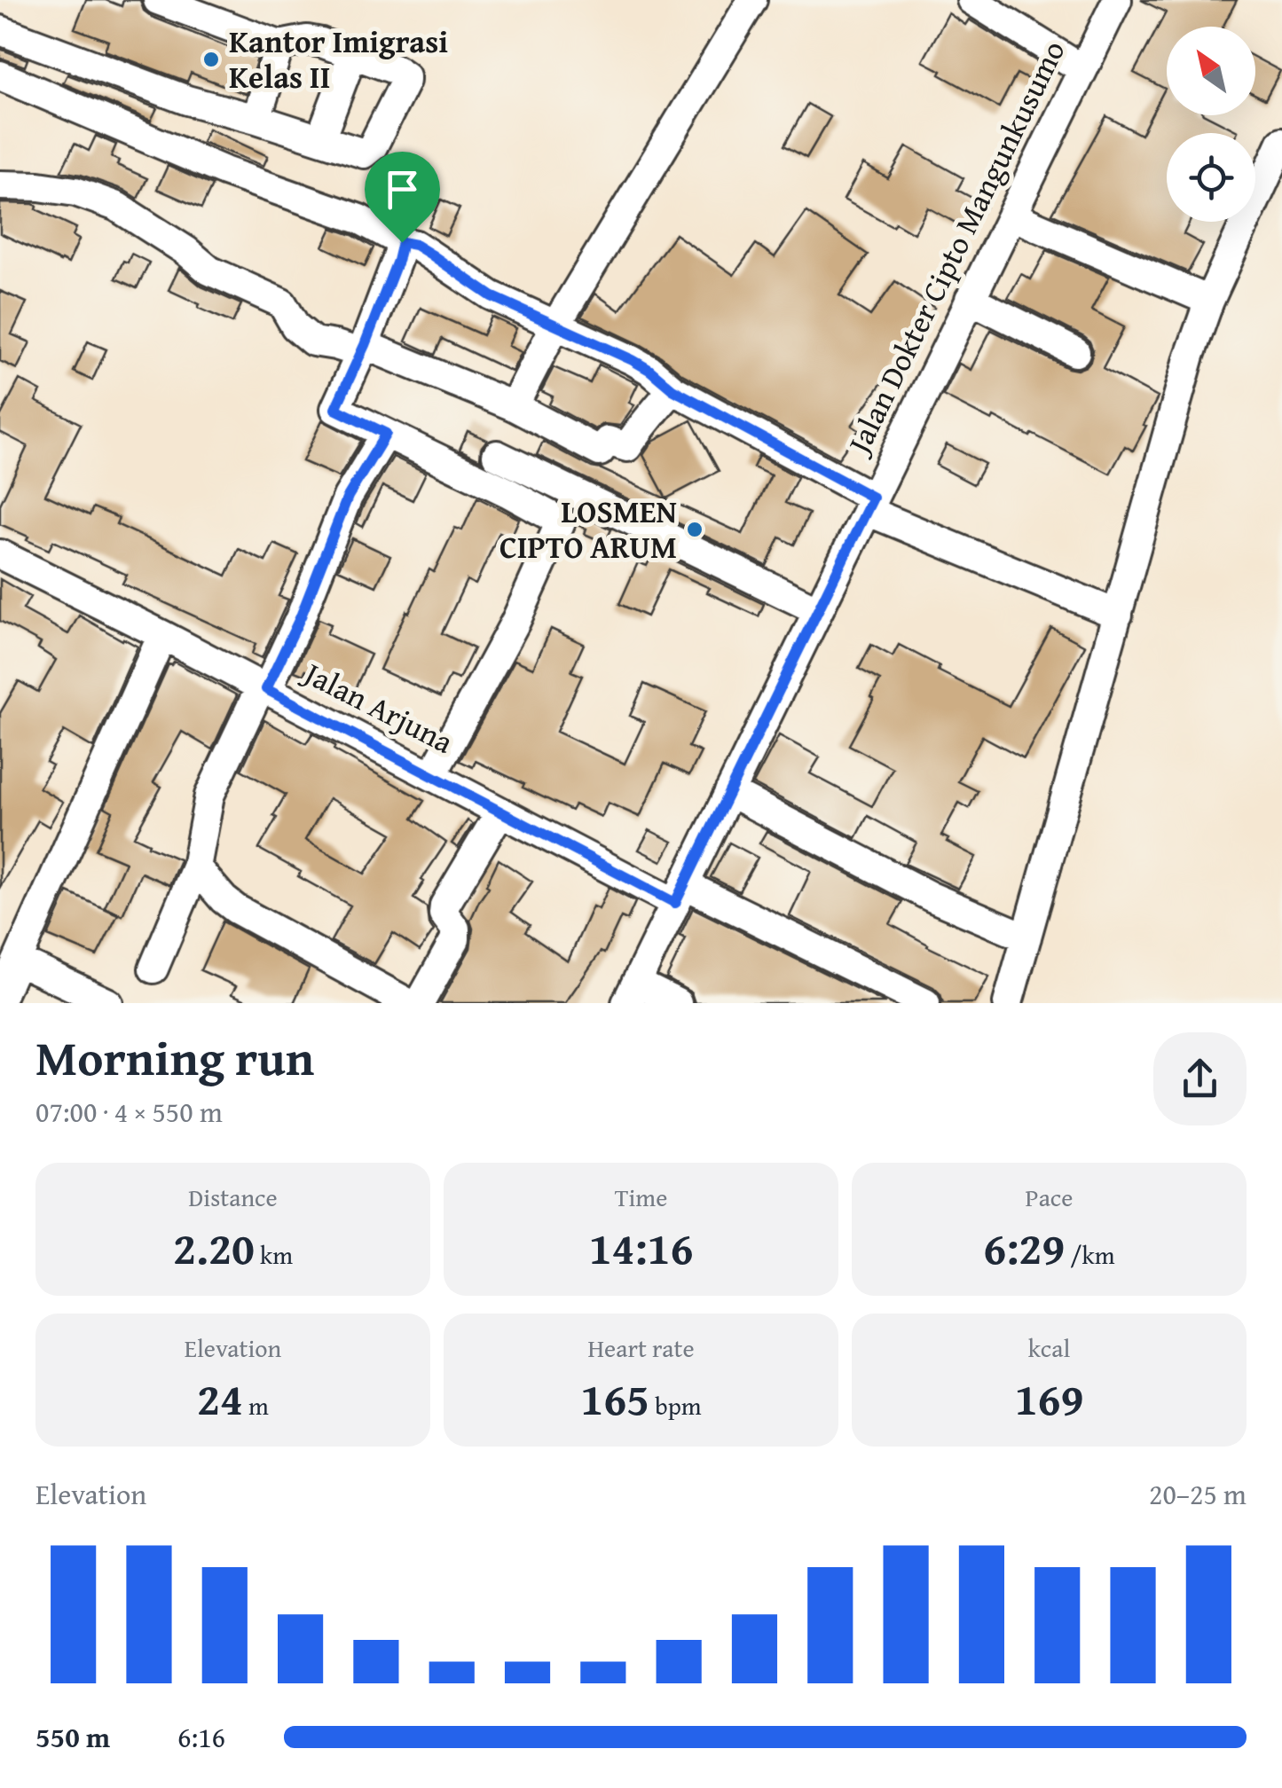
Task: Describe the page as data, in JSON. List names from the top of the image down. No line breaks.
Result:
{"streets":{"street":["Jalan Dokter Cipto Mangunkusumo","Jalan Arjuna"]},"crossings":[["Jalan Dokter Cipto Mangunkusumo","Jalan Arjuna"]],"places":["Kantor Imigrasi Kelas II","LOSMEN CIPTO ARUM"],"north":"top left","page":{"heading":["Morning run","07:00 · 4 × 550 m"],"stats":[["Distance","2.20 km"],["Time","14:16"],["Pace","6:29 /km"],["Elevation","24 m"],["Heart rate","165 bpm"],["kcal","169"]],"chart":["Elevation","20–25 m"],"list":[{"name":"550 m","note":"6:16"}]}}
